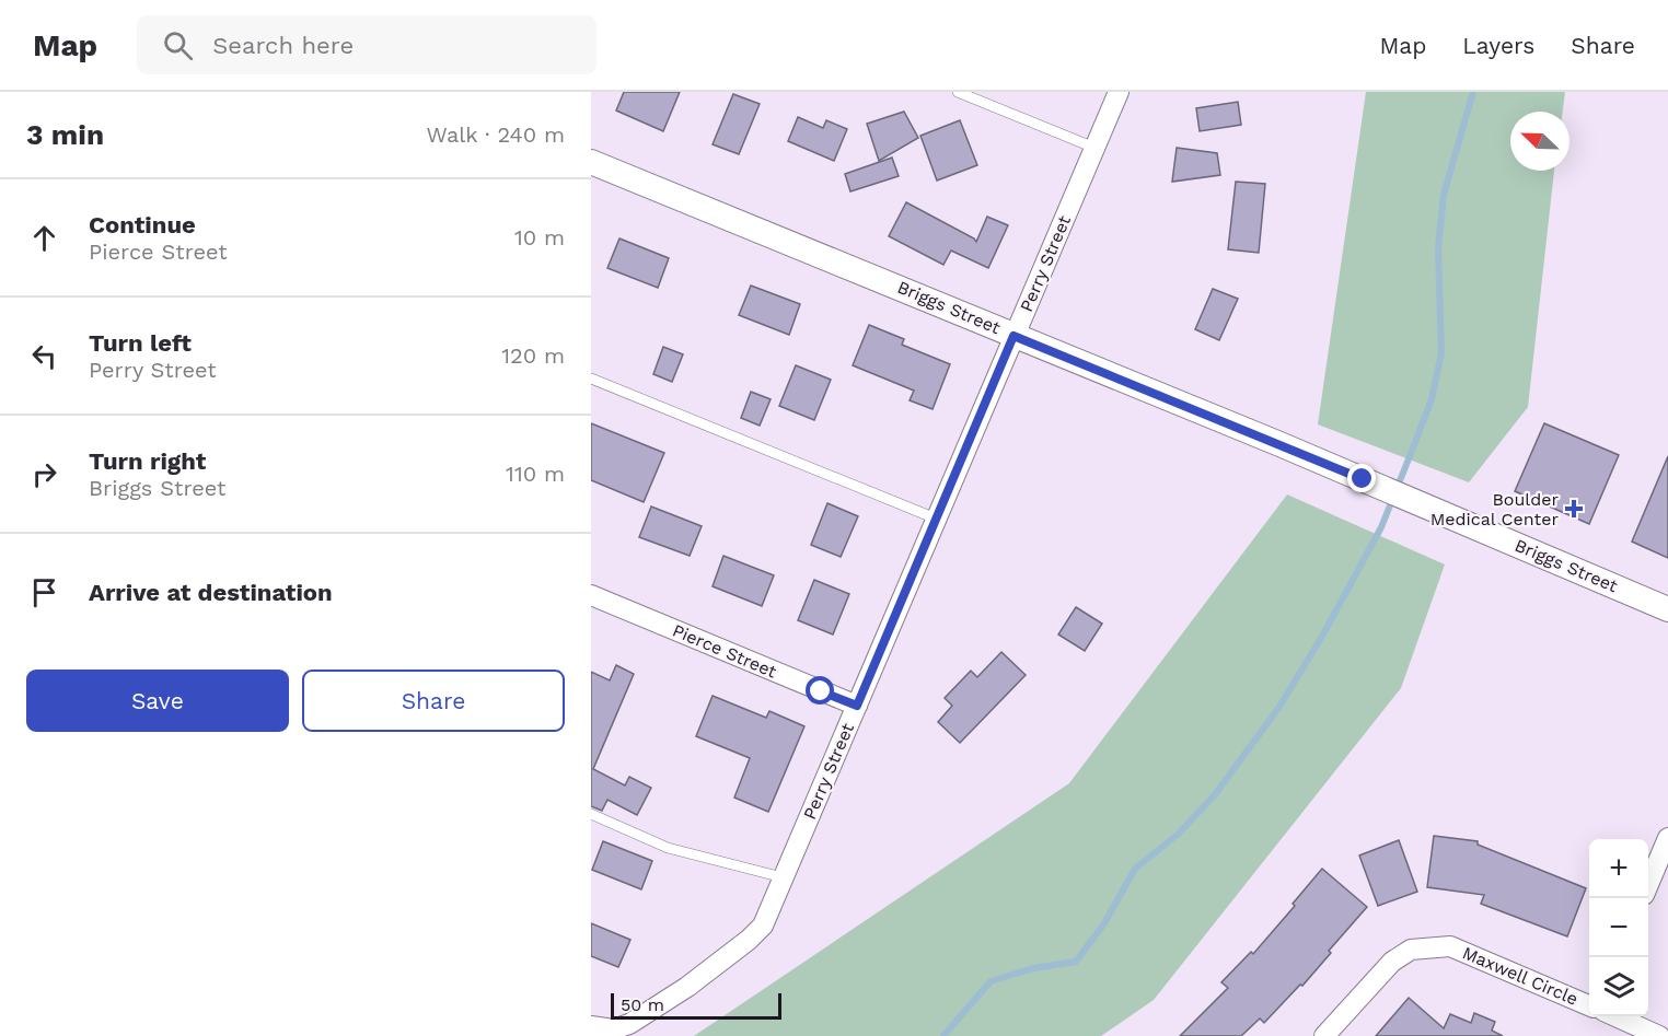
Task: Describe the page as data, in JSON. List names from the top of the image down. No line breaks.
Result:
{"streets":{"street":["Perry Street","Briggs Street","Pierce Street","Maxwell Circle"]},"crossings":[["Perry Street","Briggs Street"],["Perry Street","Pierce Street"]],"places":{"health":["Boulder Medical Center"]},"scale_bar":"50 m","north":"top left","page":{"header":"Map","search":"Search here","nav":["Map","Layers","Share"],"heading":["3 min","Walk · 240 m"],"list":[["Continue","Pierce Street","10 m"],["Turn left","Perry Street","120 m"],["Turn right","Briggs Street","110 m"],"Arrive at destination"],"buttons":["Save","Share"],"map_buttons":["+","−"],"scale":"50 m"}}
